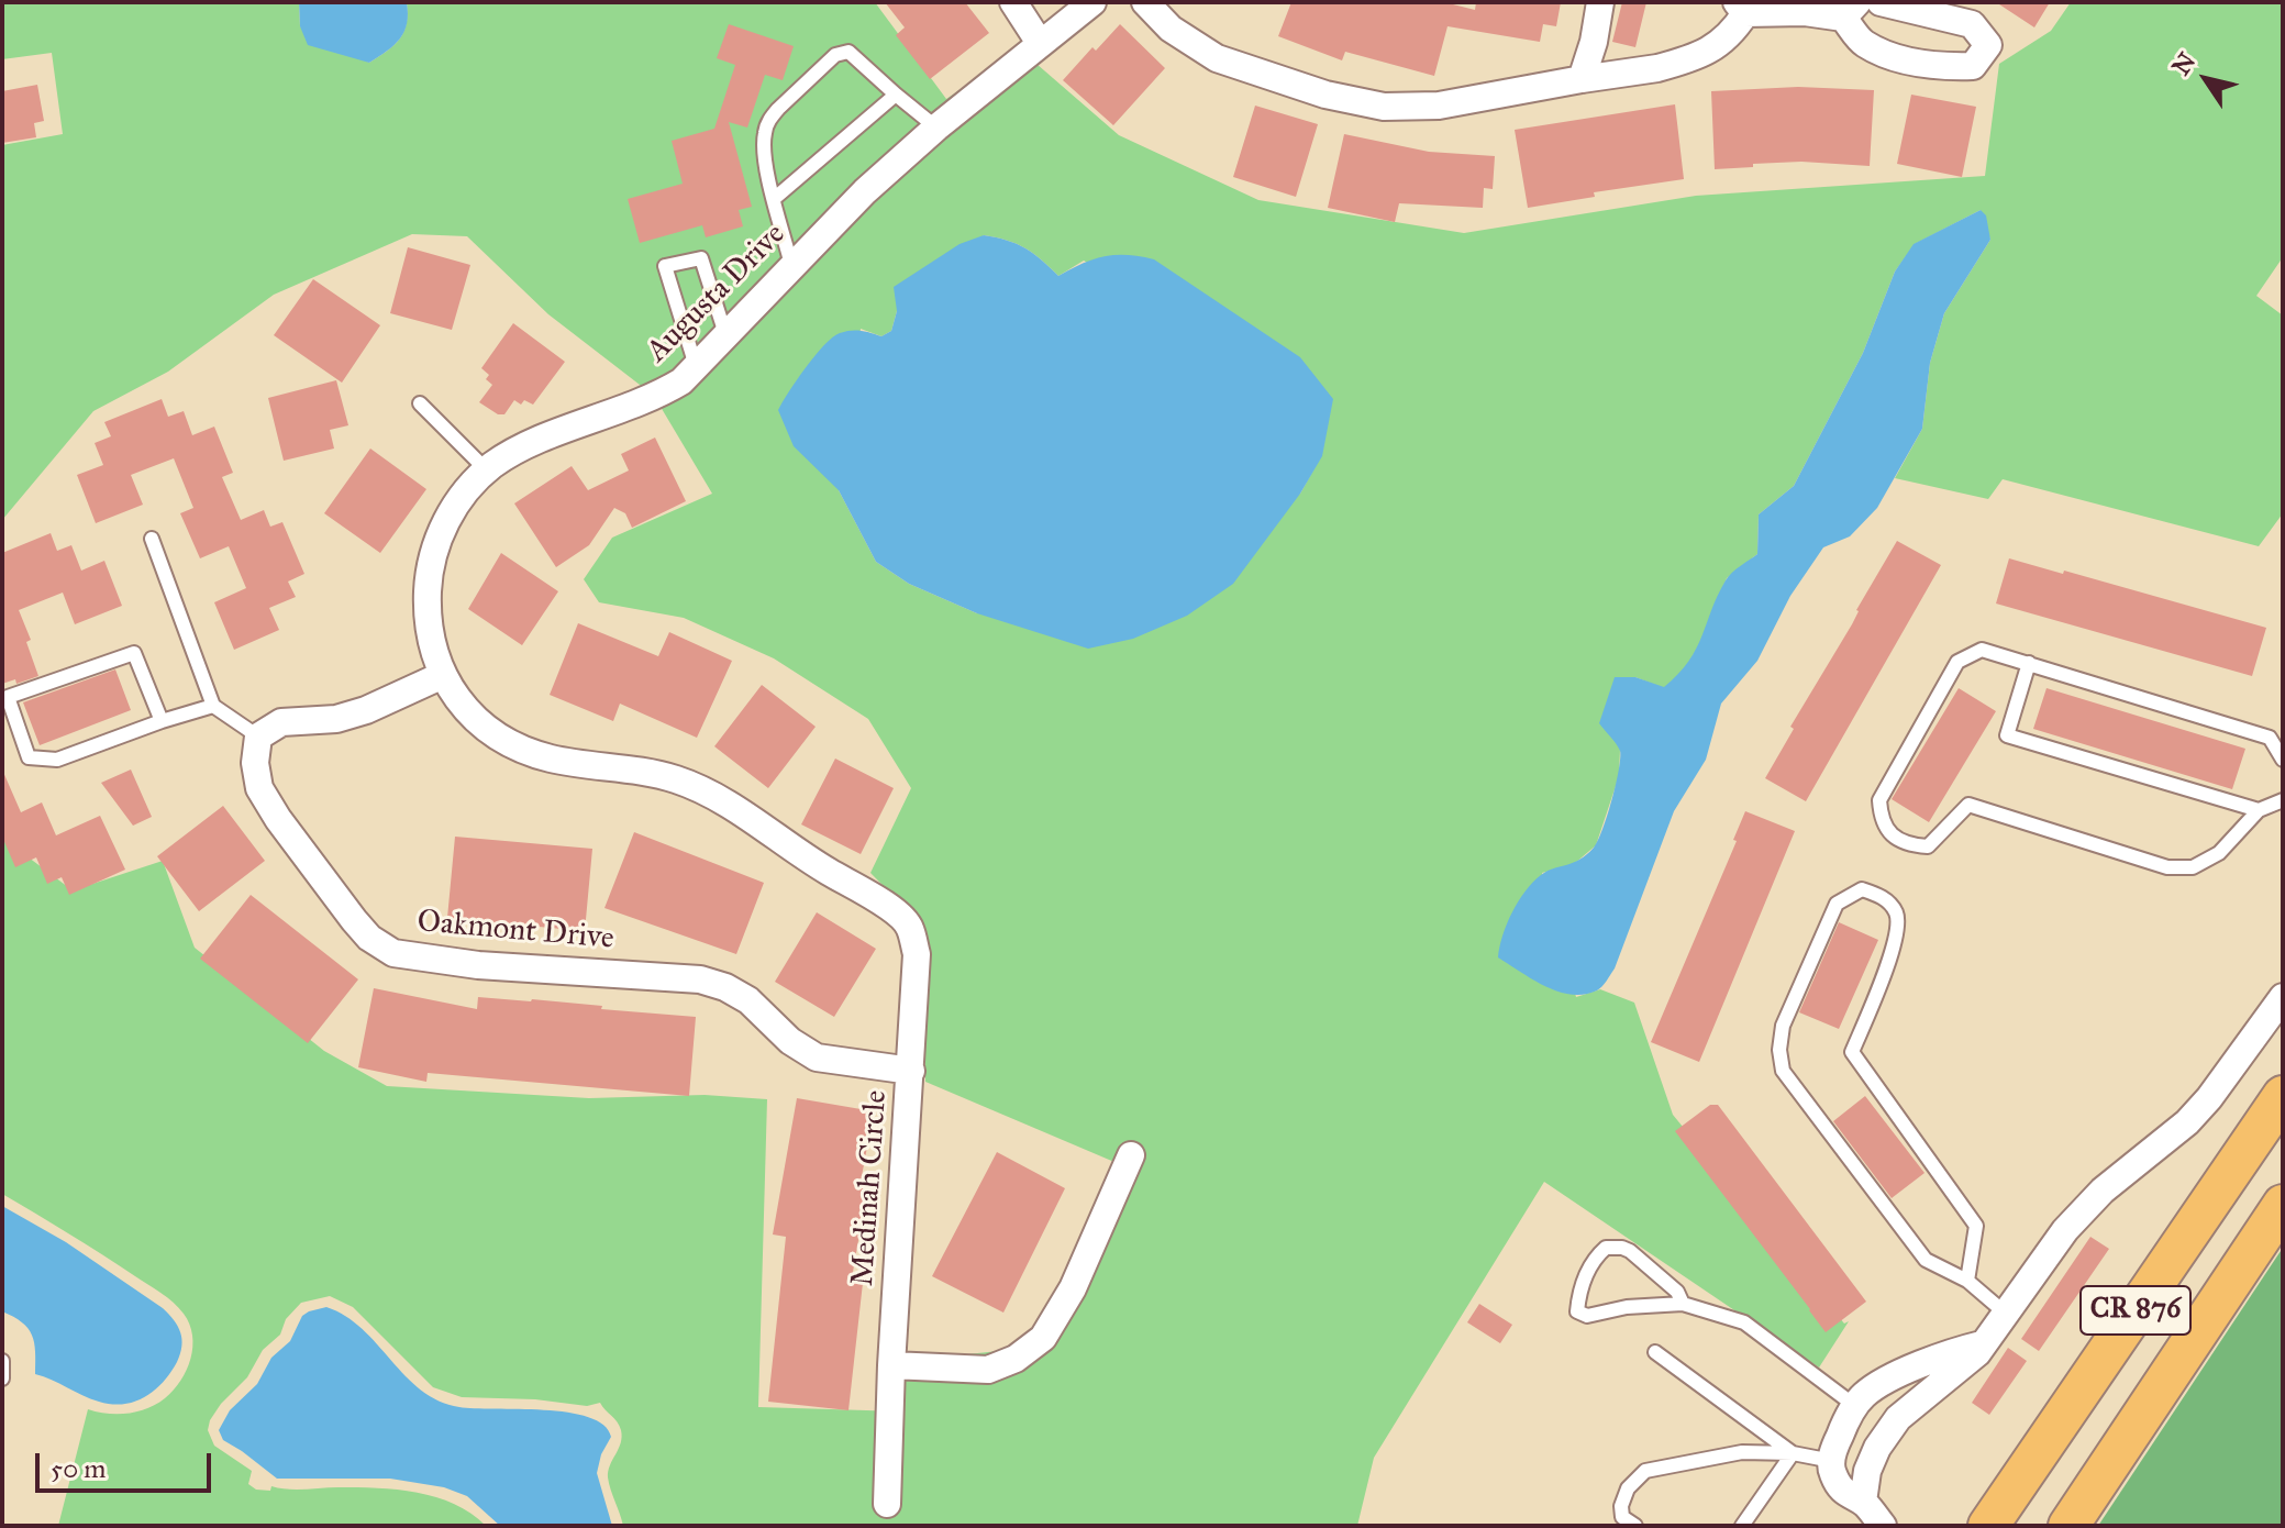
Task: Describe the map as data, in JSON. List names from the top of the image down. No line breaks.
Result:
{"streets":{"main road":["CR 876"],"street":["Augusta Drive","Oakmont Drive","Medinah Circle"]},"crossings":[["Augusta Drive","Medinah Circle"],["Oakmont Drive","Medinah Circle"]],"scale_bar":"50 m","north":"top left"}
